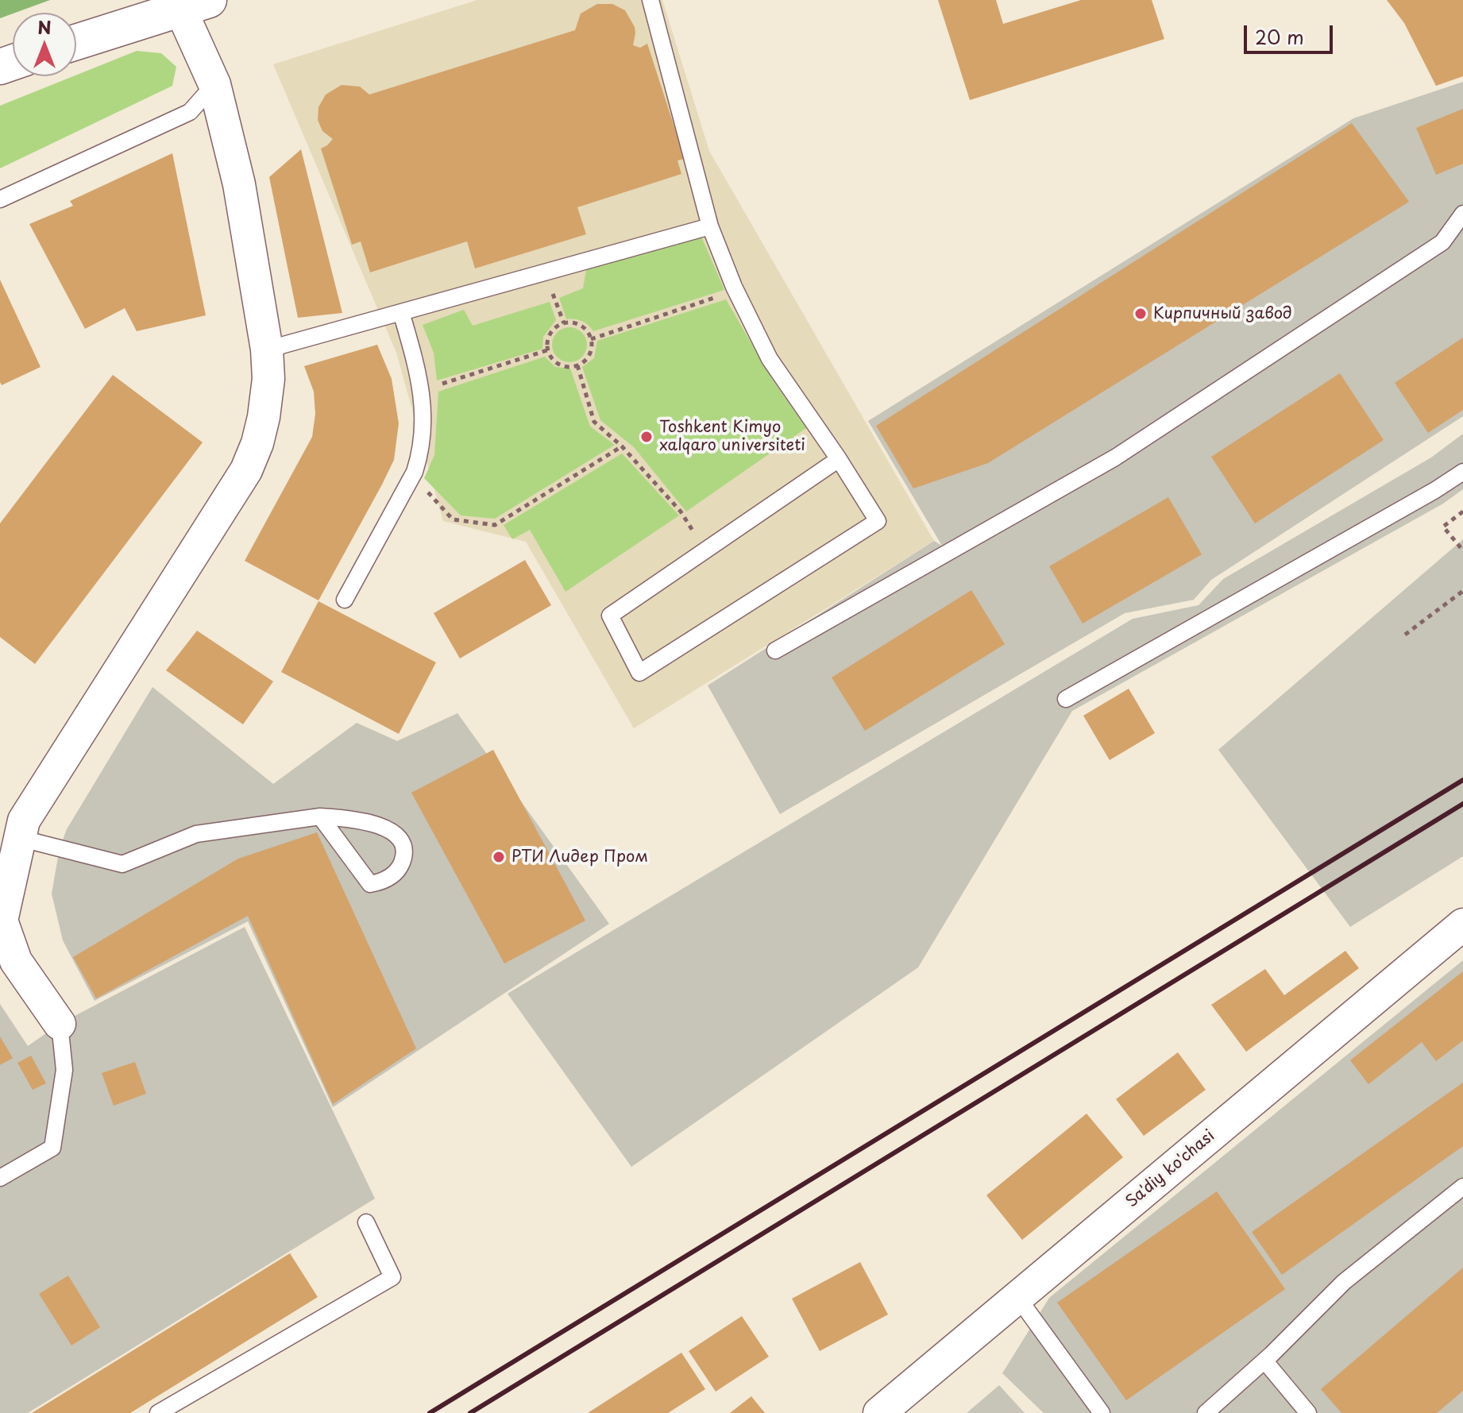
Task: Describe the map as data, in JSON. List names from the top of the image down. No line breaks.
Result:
{"streets":{"street":["Sa'diy ko'chasi"]},"places":["Кирпичный завод","Toshkent Kimyo xalqaro universiteti","РТИ Лидер Пром"],"scale_bar":"20 m","north":"top"}
